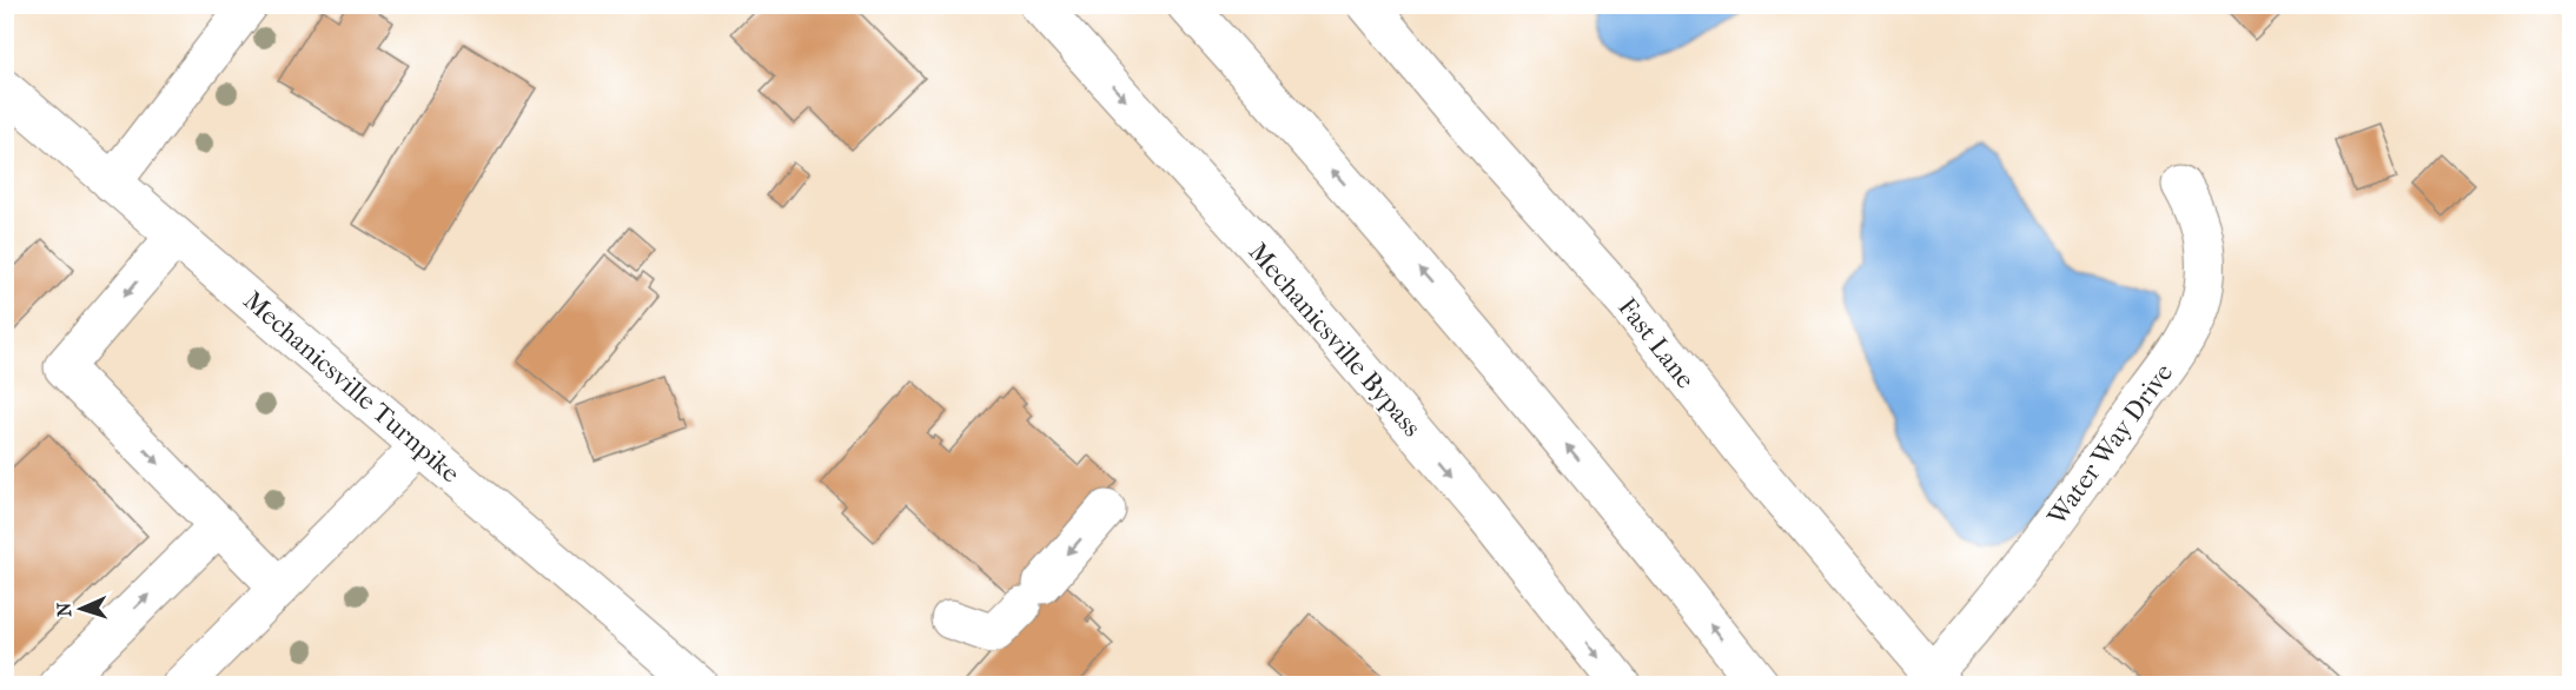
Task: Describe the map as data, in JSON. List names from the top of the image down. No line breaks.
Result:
{"streets":{"main road":["Mechanicsville Bypass","Fast Lane","Mechanicsville Turnpike","Water Way Drive"]},"crossings":[["Fast Lane","Water Way Drive"]],"north":"left"}
